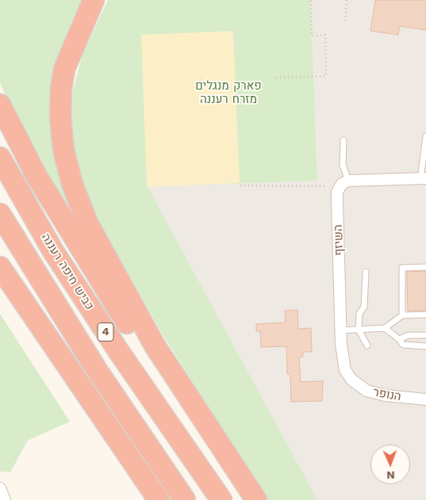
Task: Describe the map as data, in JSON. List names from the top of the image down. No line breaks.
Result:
{"streets":{"highway":["כביש חיפה רעננה","4"],"street":["השיזף","הנופר"]},"crossings":[["השיזף","הנופר"]],"parks":["פארק מנגלים מזרח רעננה"],"north":"bottom"}
